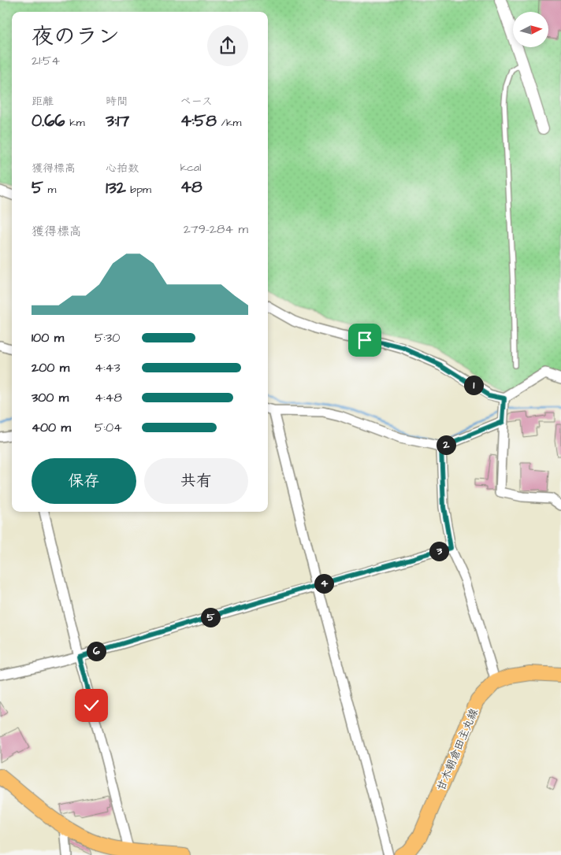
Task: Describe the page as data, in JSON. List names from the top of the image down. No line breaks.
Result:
{"streets":{"main road":["甘木朝倉田主丸線"]},"north":"right","page":{"heading":["夜のラン","21:54"],"stats":[["距離","0.66 km"],["時間","3:17"],["ペース","4:58 /km"],["獲得標高","5 m"],["心拍数","132 bpm"],["kcal","48"]],"chart":["獲得標高","279–284 m"],"list":[{"name":"100 m","note":"5:30"},{"name":"200 m","note":"4:43"},{"name":"300 m","note":"4:48"},{"name":"400 m","note":"5:04"}],"pins":["1","2","3","4","5","6"],"buttons":["保存","共有"]}}
